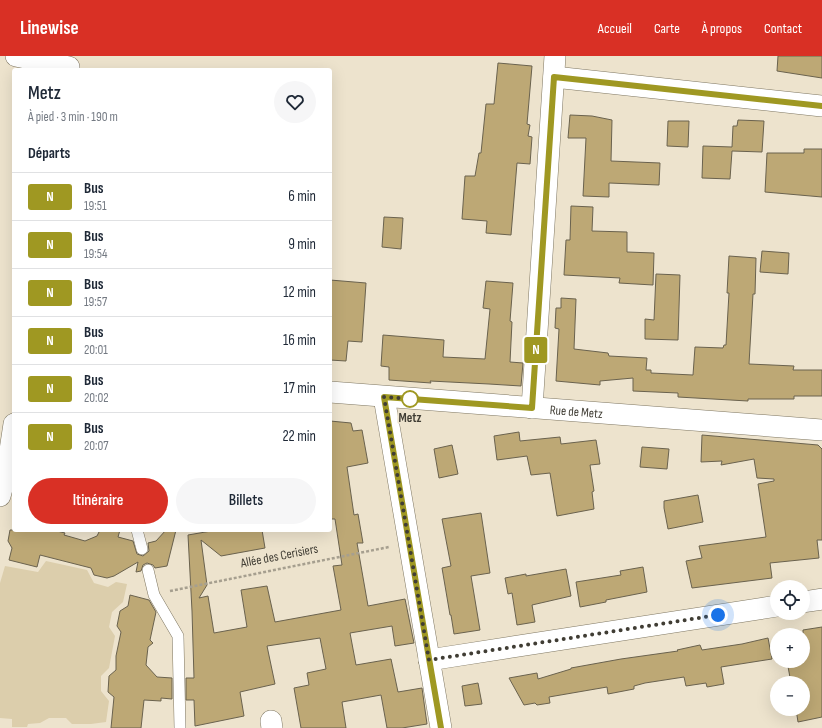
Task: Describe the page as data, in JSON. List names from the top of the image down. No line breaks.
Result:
{"streets":{"street":["Rue de Metz"],"path":["Allée des Cerisiers"]},"places":["Metz"],"lines":["bus line N"],"page":{"header":"Linewise","nav":["Accueil","Carte","À propos","Contact"],"on_map":"N","heading":[["Metz","À pied · 3 min · 190 m"],"Départs"],"list":[{"mark":"N","name":"Bus","note":"19:51","value":"6 min"},{"mark":"N","name":"Bus","note":"19:54","value":"9 min"},{"mark":"N","name":"Bus","note":"19:57","value":"12 min"},{"mark":"N","name":"Bus","note":"20:01","value":"16 min"},{"mark":"N","name":"Bus","note":"20:02","value":"17 min"},{"mark":"N","name":"Bus","note":"20:07","value":"22 min"}],"buttons":["Itinéraire","Billets"],"map_buttons":["+","−"]}}
